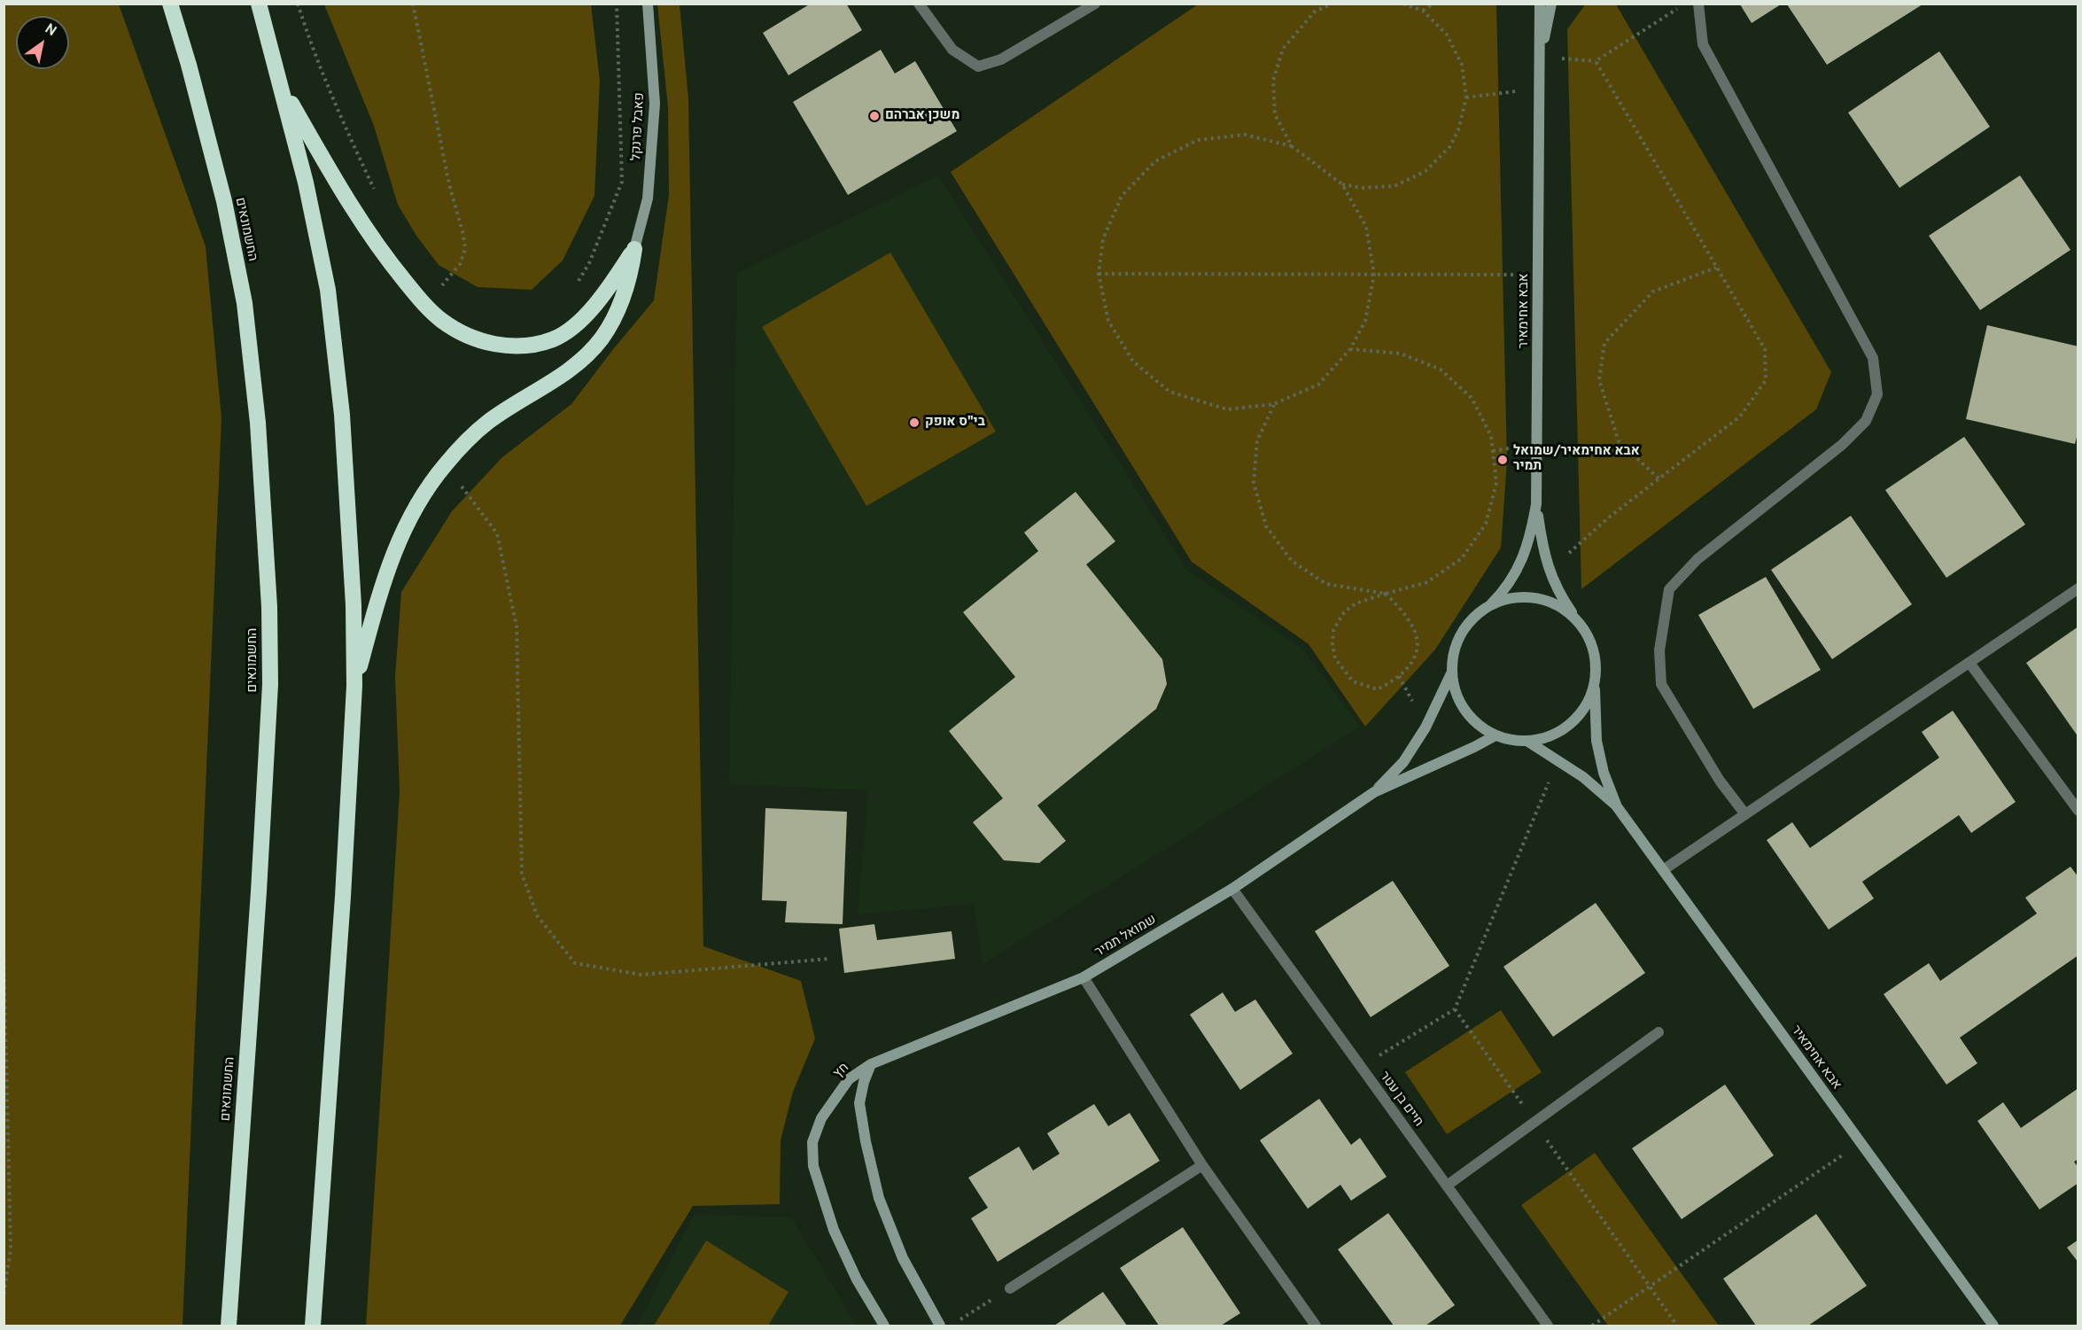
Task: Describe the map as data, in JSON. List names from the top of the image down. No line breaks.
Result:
{"streets":{"highway":["החשמונאים"],"street":["פאבל פרנקל","אבא אחימאיר","שמואל תמיר","חץ","חיים בן עטר"]},"crossings":[["אבא אחימאיר","שמואל תמיר"],["שמואל תמיר","חץ"],["שמואל תמיר","חיים בן עטר"]],"places":["משכן אברהם","בי\"ס אופק","אבא אחימאיר/שמואל תמיר"],"north":"top right"}
